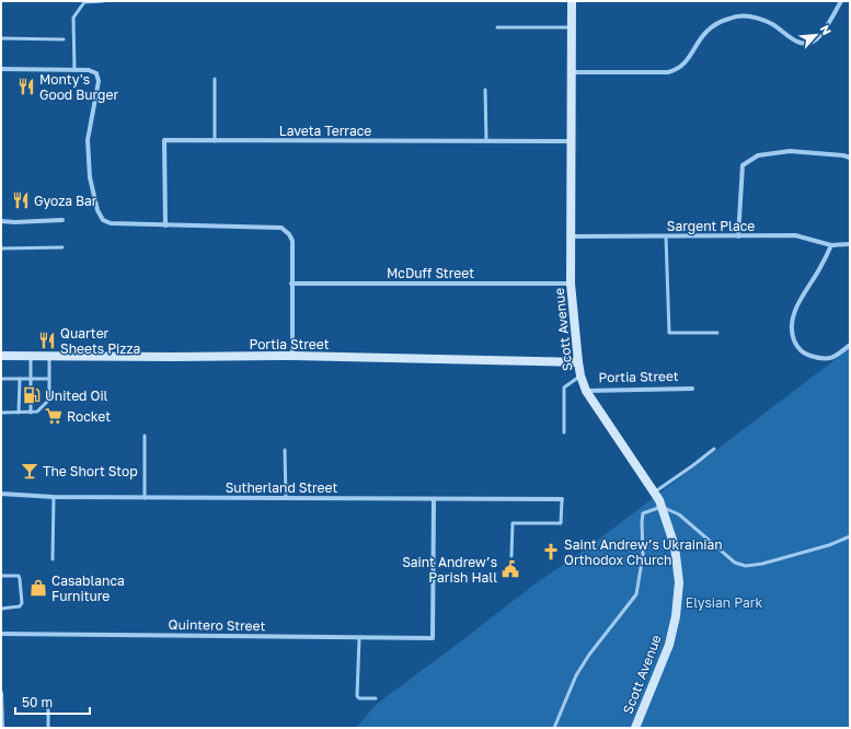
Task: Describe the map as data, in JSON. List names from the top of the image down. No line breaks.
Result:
{"streets":{"street":["Laveta Terrace","Sargent Place","McDuff Street","Scott Avenue","Portia Street","Sutherland Street","Quintero Street"]},"crossings":[["Laveta Terrace","Scott Avenue"],["Sargent Place","Scott Avenue"],["McDuff Street","Scott Avenue"],["Scott Avenue","Portia Street"],["Sutherland Street","Quintero Street"]],"parks":["Elysian Park"],"places":{"restaurant":["Monty's Good Burger","Gyoza Bar","Quarter Sheets Pizza"],"fuel station":["United Oil"],"supermarket":["Rocket"],"bar":["The Short Stop"],"church":["Saint Andrew’s Ukrainian Orthodox Church"],"public building":["Saint Andrew’s Parish Hall"],"shop":["Casablanca Furniture"]},"scale_bar":"50 m","north":"top right"}
